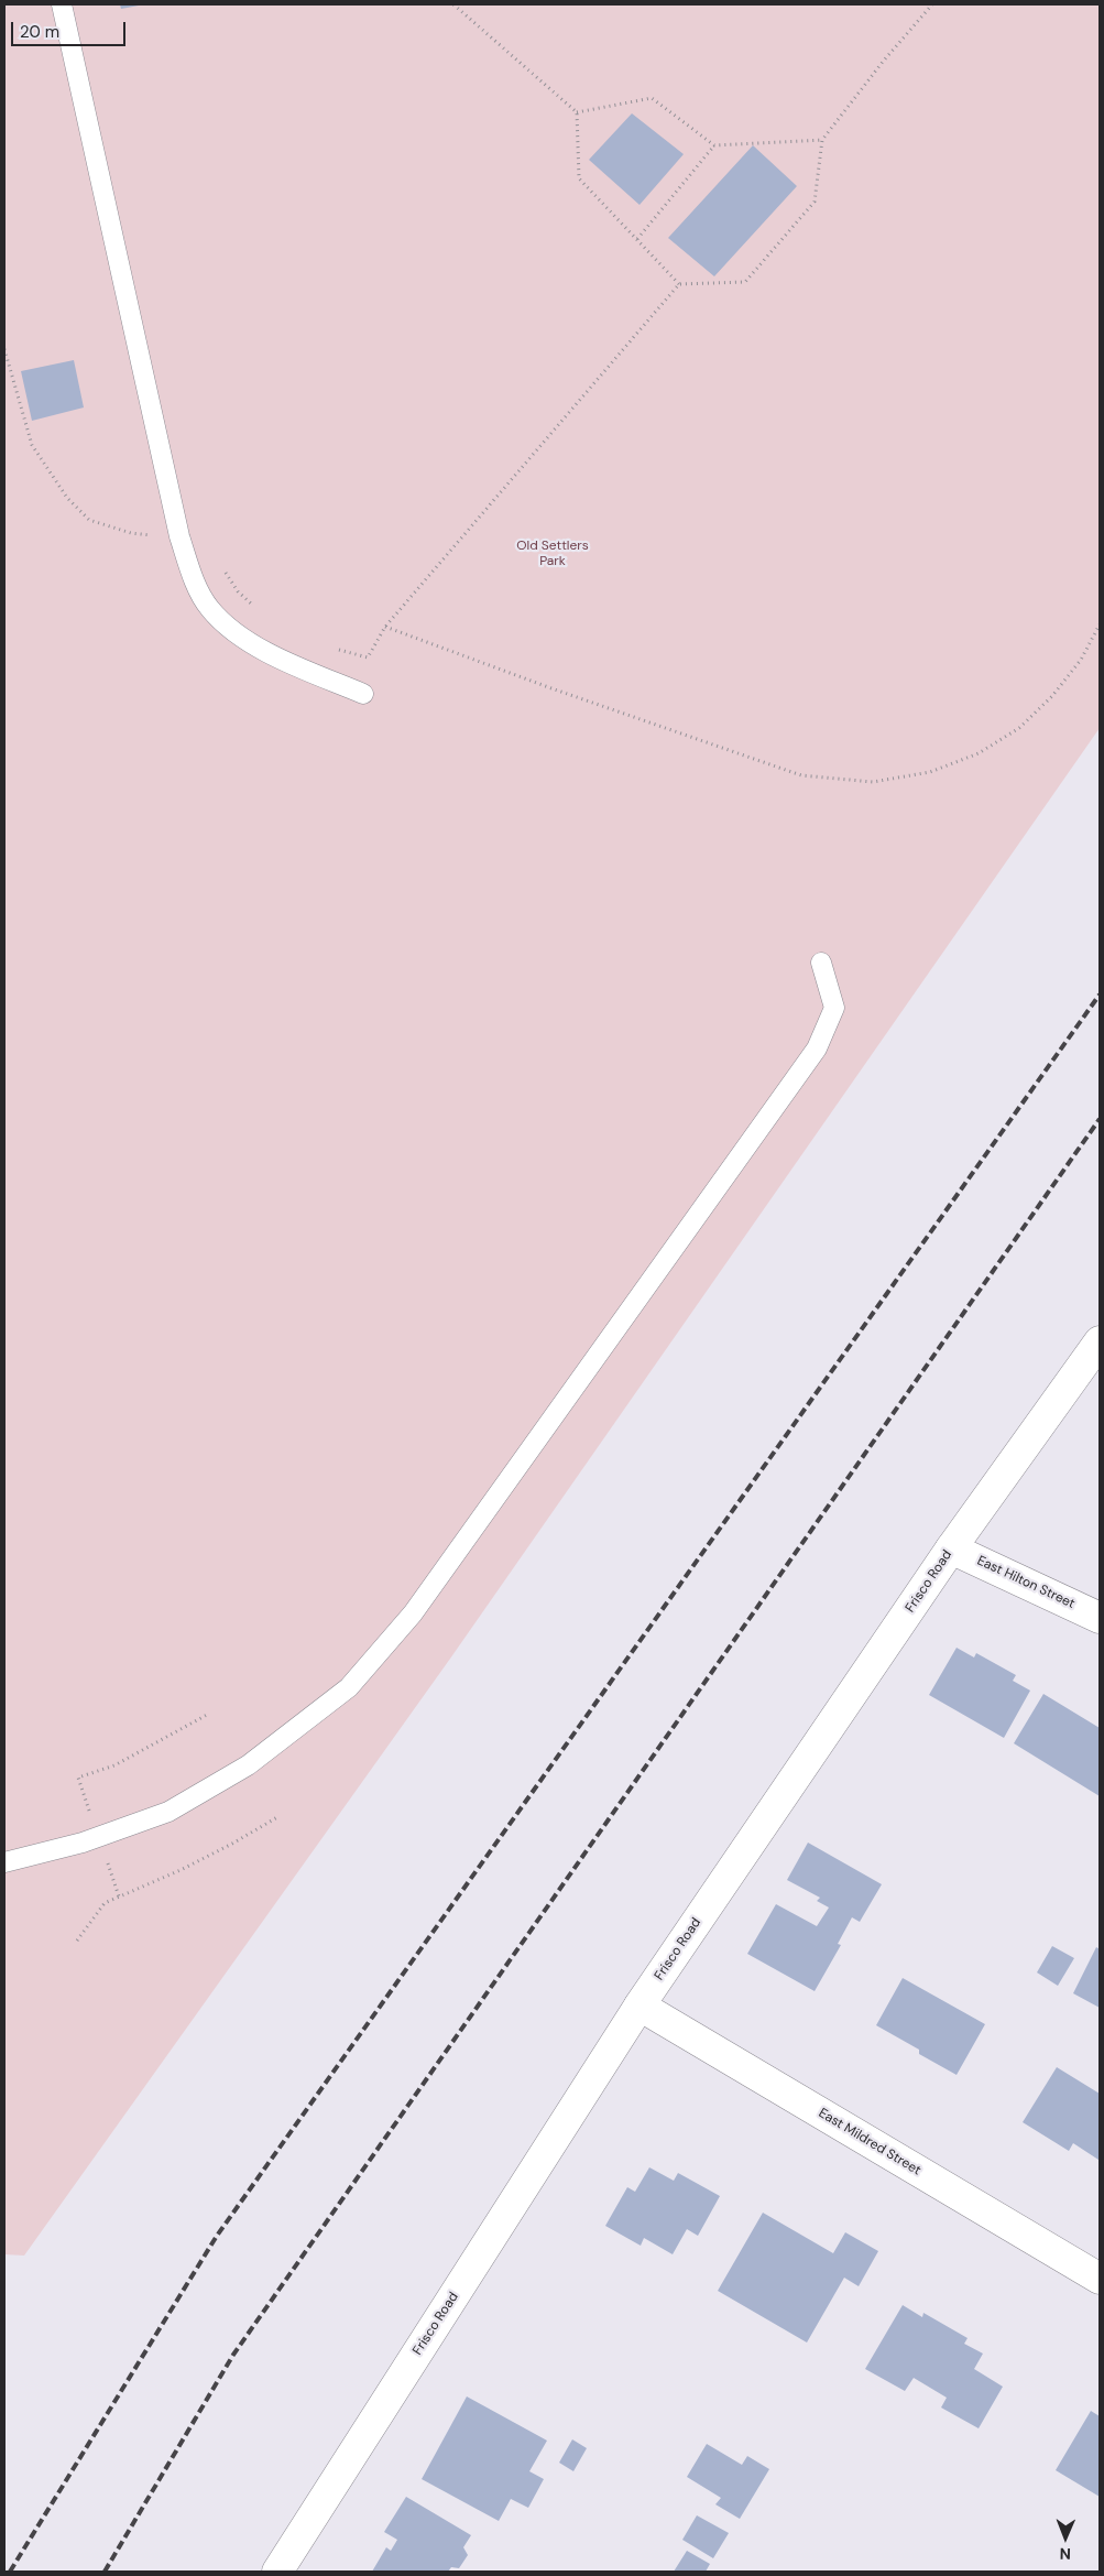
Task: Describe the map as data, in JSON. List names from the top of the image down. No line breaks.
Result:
{"streets":{"street":["Frisco Road","East Hilton Street","East Mildred Street"]},"crossings":[["Frisco Road","East Hilton Street"],["Frisco Road","East Mildred Street"]],"parks":["Old Settlers Park"],"scale_bar":"20 m","north":"bottom"}
